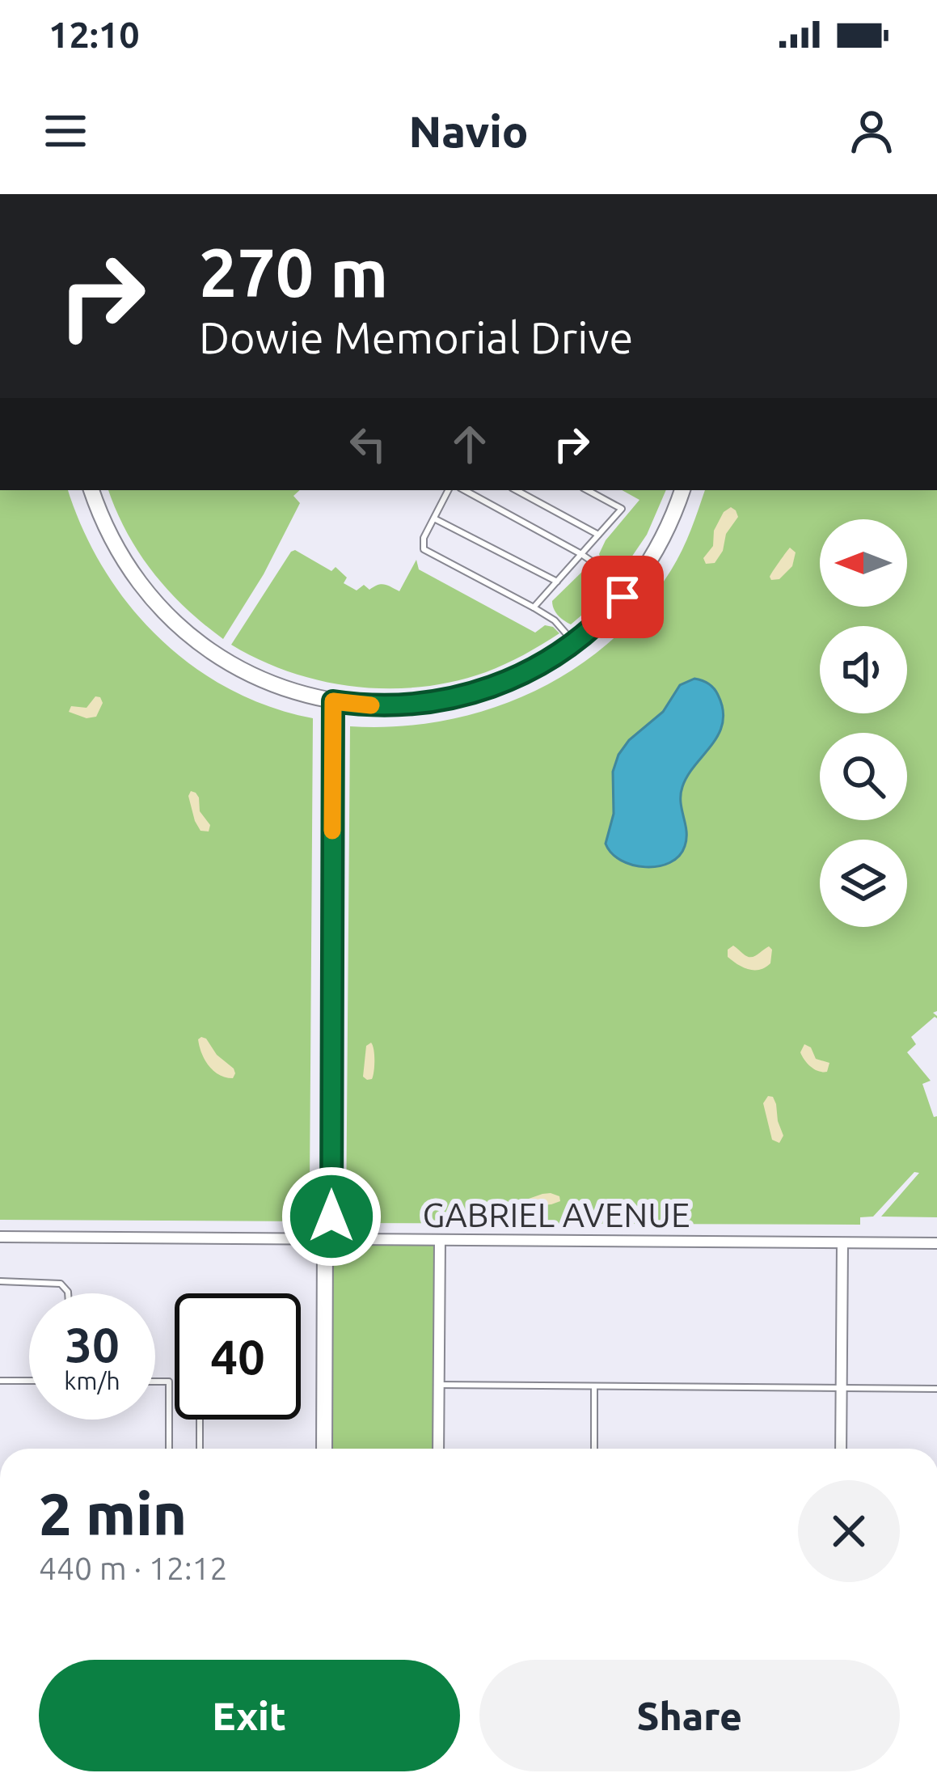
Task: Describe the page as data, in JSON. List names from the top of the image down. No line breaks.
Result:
{"streets":{"street":["GABRIEL AVENUE"]},"north":"left","page":{"status":"12:10","header":"Navio","turn":["270 m","Dowie Memorial Drive"],"speed":"30 km/h","limit":"40","heading":["2 min","440 m · 12:12"],"buttons":["Exit","Share"]}}
